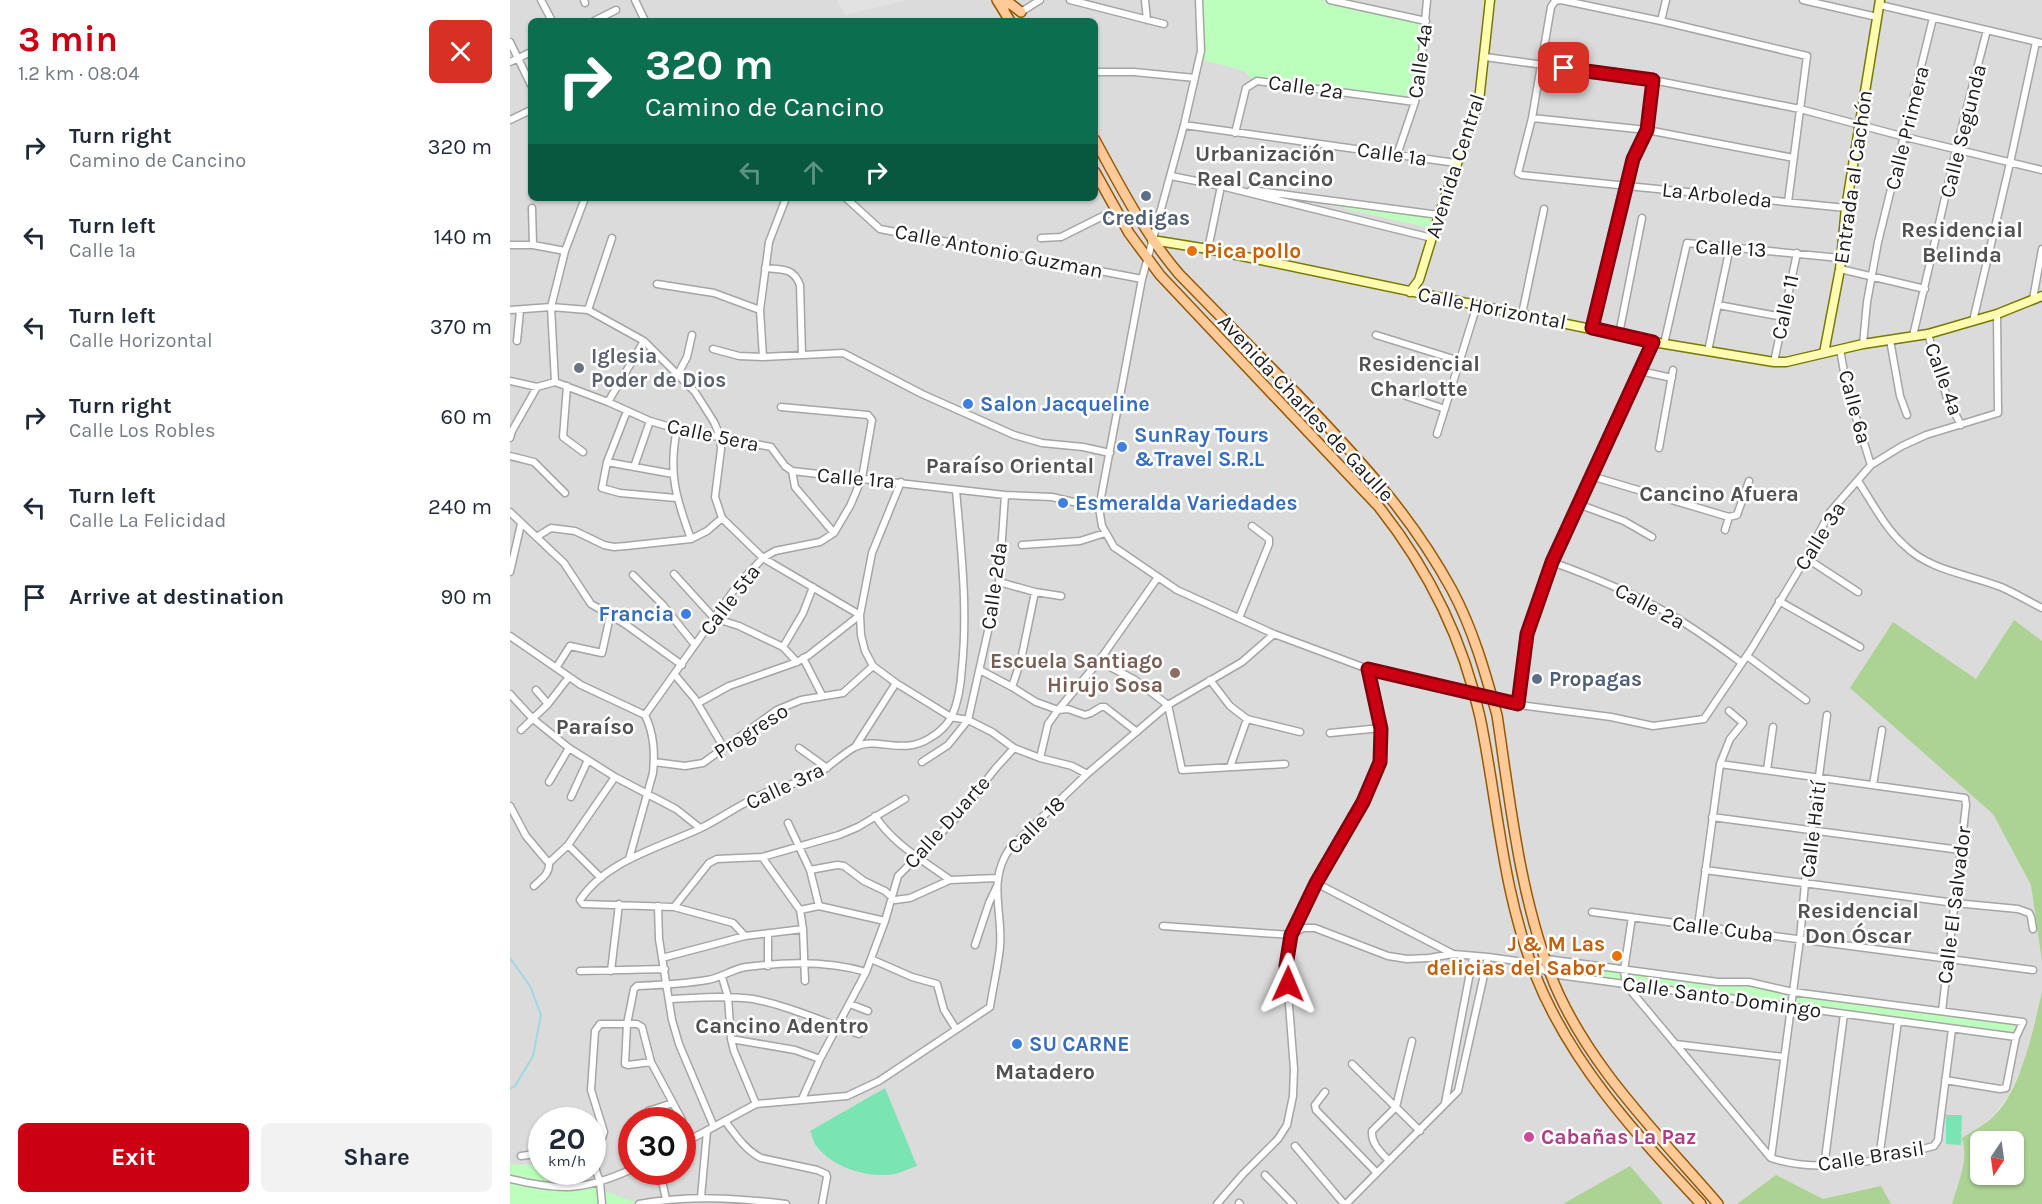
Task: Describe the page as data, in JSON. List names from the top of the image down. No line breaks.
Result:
{"streets":{"main road":["Avenida Central","Entrada al Cachón","Calle Horizontal","Avenida Charles de Gaulle"],"street":["Calle 4a","Calle 2a","Calle Primera","Calle Segunda","Calle 1a","La Arboleda","Calle 13","Calle Antonio Guzman","Calle 11","Calle 6a","Calle 5era","Calle 1ra","Calle 3a","Calle 2da","Calle 5ta","Progreso","Calle 3ra","Calle Duarte","Calle 18","Calle Haití","Calle El Salvador","Calle Cuba","Calle Santo Domingo","Calle Brasil"]},"crossings":[["Calle 4a","Calle 2a"],["Calle 4a","Calle 1a"],["Calle 4a","Calle Horizontal"],["Calle 4a","Calle 3a"],["Calle 2a","Calle 1a"],["Calle 2a","Calle 3a"],["Calle Primera","Calle Horizontal"],["Calle Segunda","Calle Horizontal"],["Calle 1a","Avenida Central"],["Avenida Central","Calle Horizontal"],["Entrada al Cachón","La Arboleda"],["Entrada al Cachón","Calle 13"],["Entrada al Cachón","Calle Horizontal"],["Calle 13","Calle 11"],["Calle 13","Calle Horizontal"],["Calle 11","Calle Horizontal"],["Calle Horizontal","Calle 6a"],["Calle Horizontal","Avenida Charles de Gaulle"],["Calle Horizontal","Calle 3a"],["Calle 6a","Calle 3a"],["Avenida Charles de Gaulle","Calle Santo Domingo"],["Calle 5era","Calle 1ra"],["Calle 5era","Calle 5ta"],["Calle 1ra","Calle 2da"],["Calle Duarte","Calle 18"],["Calle Haití","Calle Cuba"],["Calle Haití","Calle Santo Domingo"],["Calle Haití","Calle Brasil"],["Calle El Salvador","Calle Cuba"],["Calle El Salvador","Calle Santo Domingo"],["Calle Santo Domingo","Calle Brasil"]],"districts":["Urbanización Real Cancino","Residencial Belinda","Residencial Charlotte","Paraíso Oriental","Cancino Afuera","Paraíso","Residencial Don Óscar","Cancino Adentro","Matadero"],"places":["Credigas","Pica pollo","Iglesia Poder de Dios","Salon Jacqueline","SunRay Tours &Travel S.R.L","Esmeralda Variedades","Francia","Escuela Santiago Hirujo Sosa","Propagas","J & M Las delicias del Sabor","SU CARNE","Cabañas La Paz"],"north":"bottom","page":{"heading":["3 min","1.2 km · 08:04"],"turn":["320 m","Camino de Cancino"],"list":[{"name":"Turn right","note":"Camino de Cancino","value":"320 m"},{"name":"Turn left","note":"Calle 1a","value":"140 m"},{"name":"Turn left","note":"Calle Horizontal","value":"370 m"},{"name":"Turn right","note":"Calle Los Robles","value":"60 m"},{"name":"Turn left","note":"Calle La Felicidad","value":"240 m"},{"name":"Arrive at destination","value":"90 m"}],"speed":"20 km/h","limit":"30","buttons":["Exit","Share"]}}
